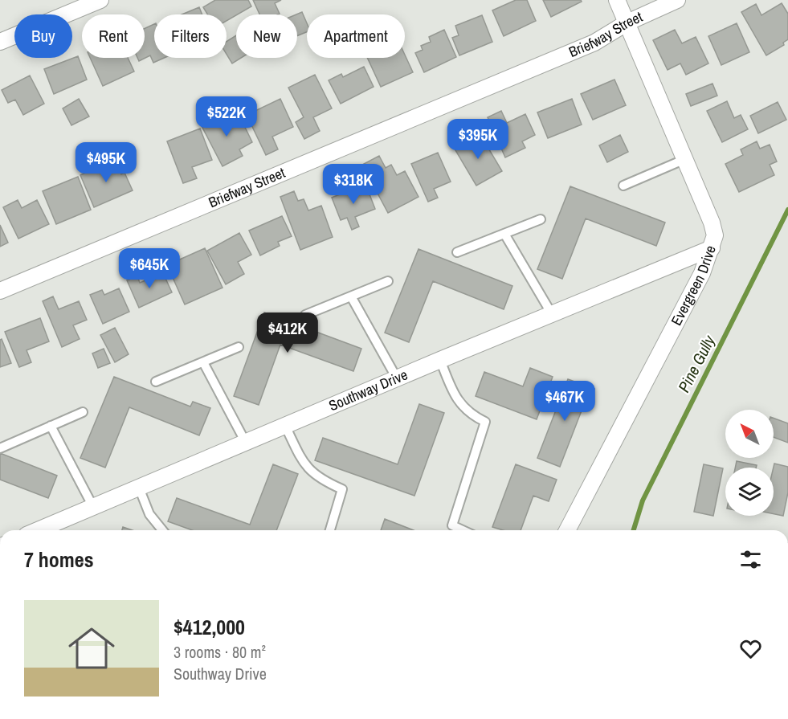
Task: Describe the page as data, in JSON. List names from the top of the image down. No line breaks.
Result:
{"streets":{"street":["Briefway Street","Evergreen Drive","Southway Drive"]},"crossings":[["Briefway Street","Evergreen Drive"],["Evergreen Drive","Southway Drive"]],"water":["Pine Gully"],"north":"top left","page":{"chip":["Buy","Rent","Filters","New","Apartment"],"price":["$522K","$395K","$495K","$318K","$645K","$412K","$467K"],"heading":"7 homes","list":[{"name":"$412,000","note":"3 rooms · 80 m² · Southway Drive"}]}}
